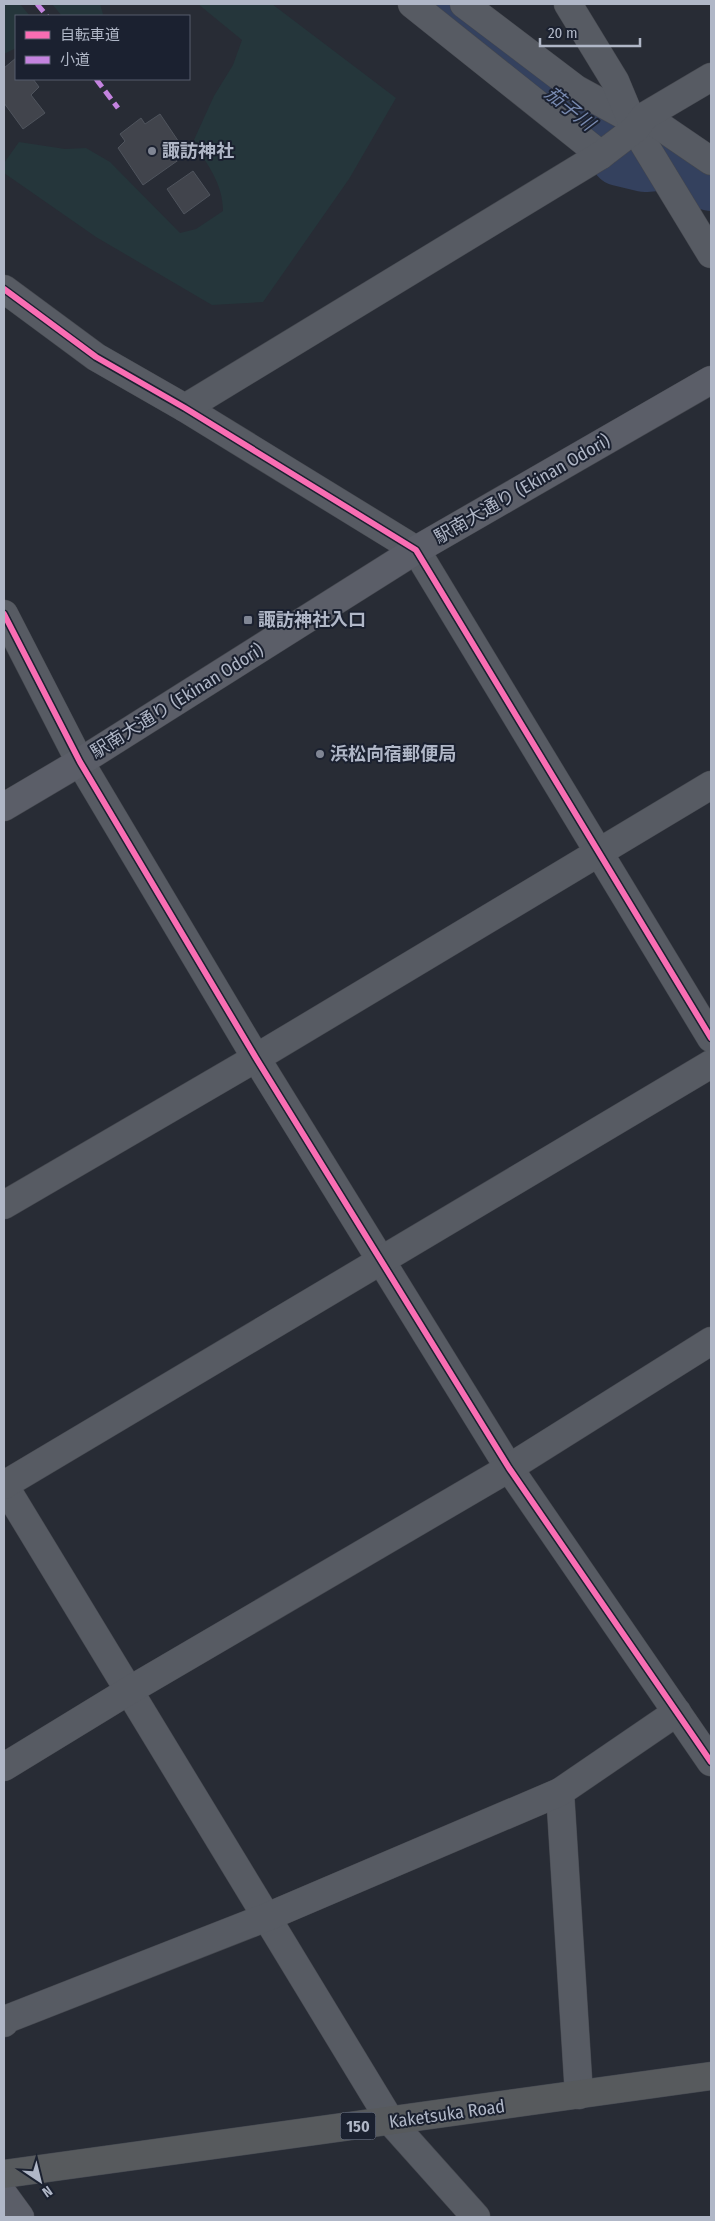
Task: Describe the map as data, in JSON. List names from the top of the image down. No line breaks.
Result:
{"streets":{"highway":["Kaketsuka Road","150"],"street":["駅南大通り (Ekinan Odori)"]},"water":["茄子川"],"places":{"other":["諏訪神社","浜松向宿郵便局"],"transit":["諏訪神社入口"]},"legend":["自転車道","小道"],"scale_bar":"20 m","north":"bottom right"}
